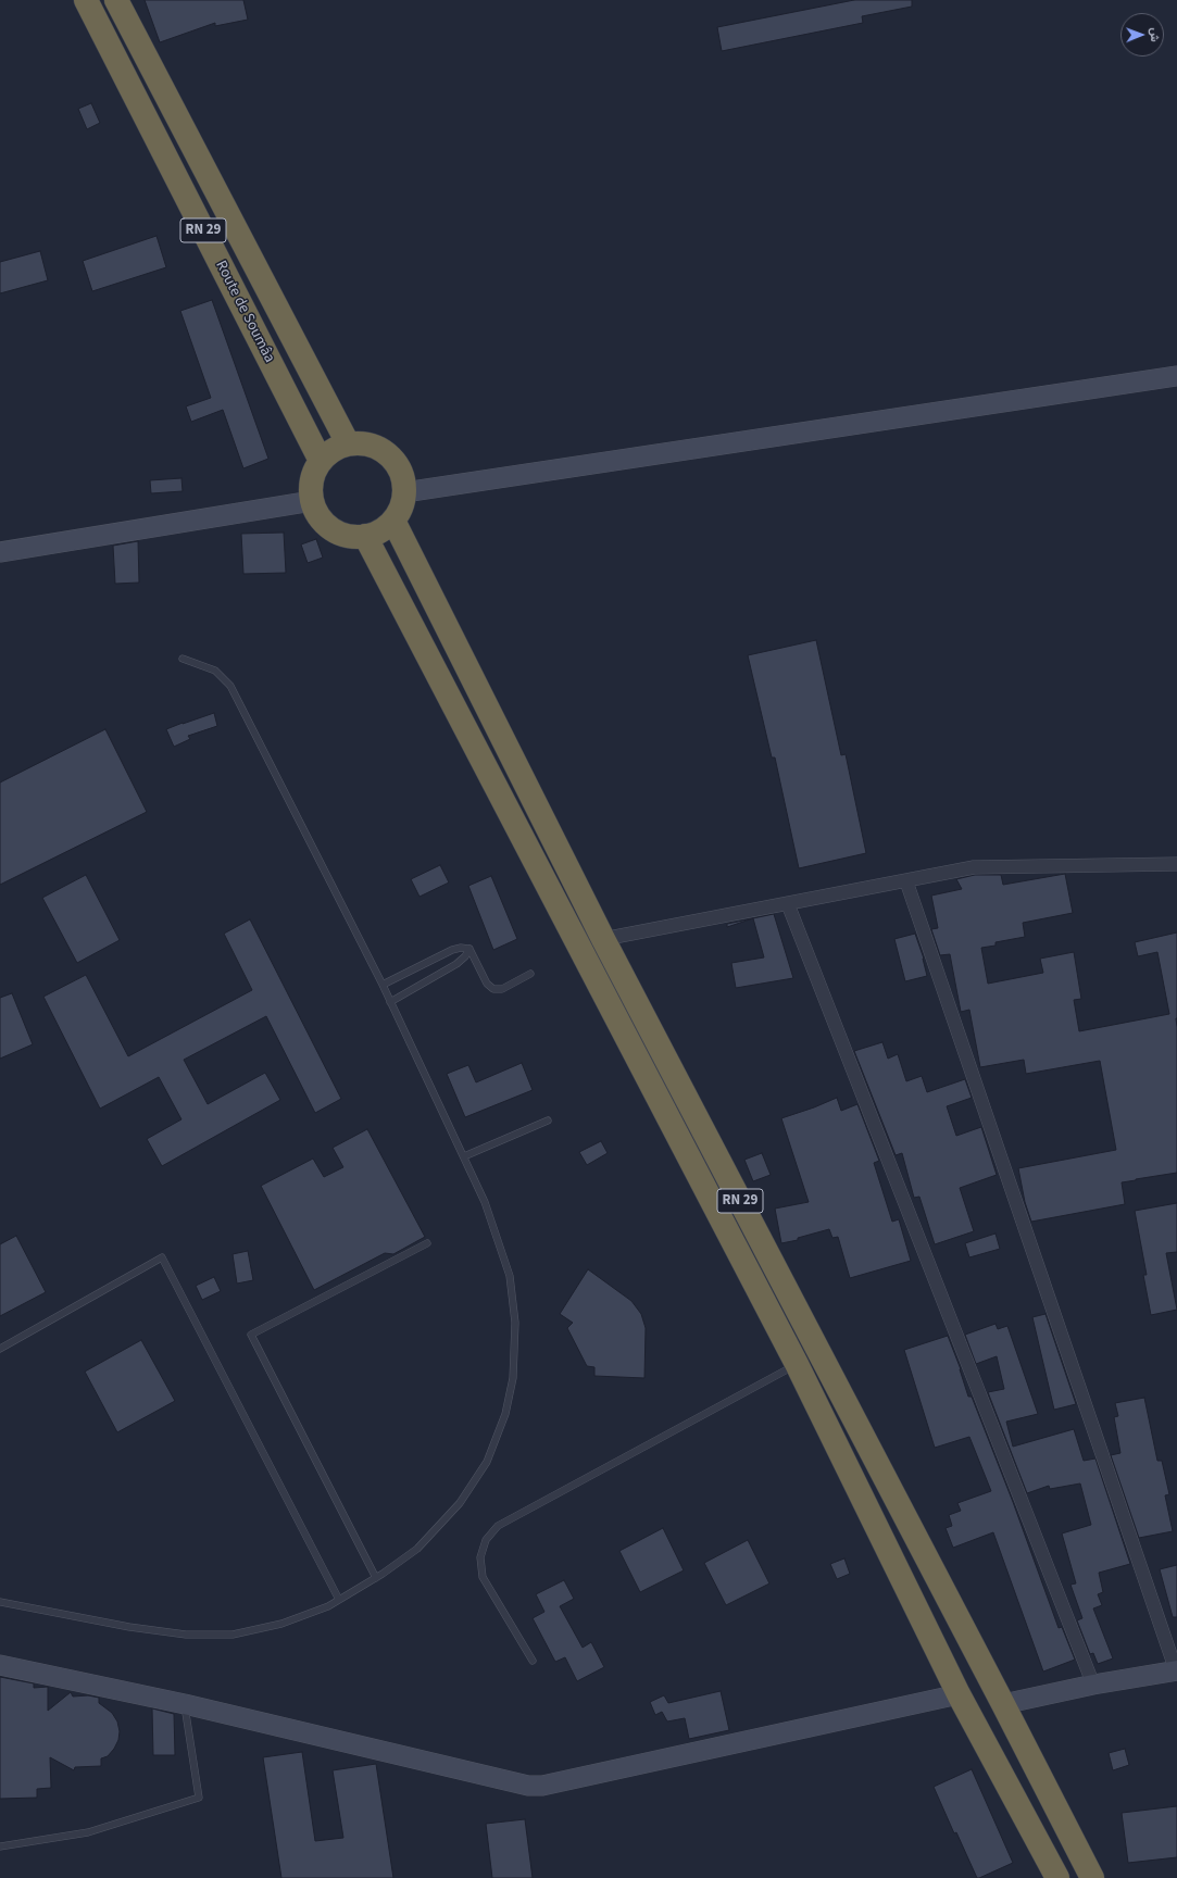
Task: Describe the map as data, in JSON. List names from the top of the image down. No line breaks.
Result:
{"streets":{"highway":["RN 29","Route de Soumâa"]},"crossings":[["RN 29","Route de Soumâa"]],"north":"right"}
